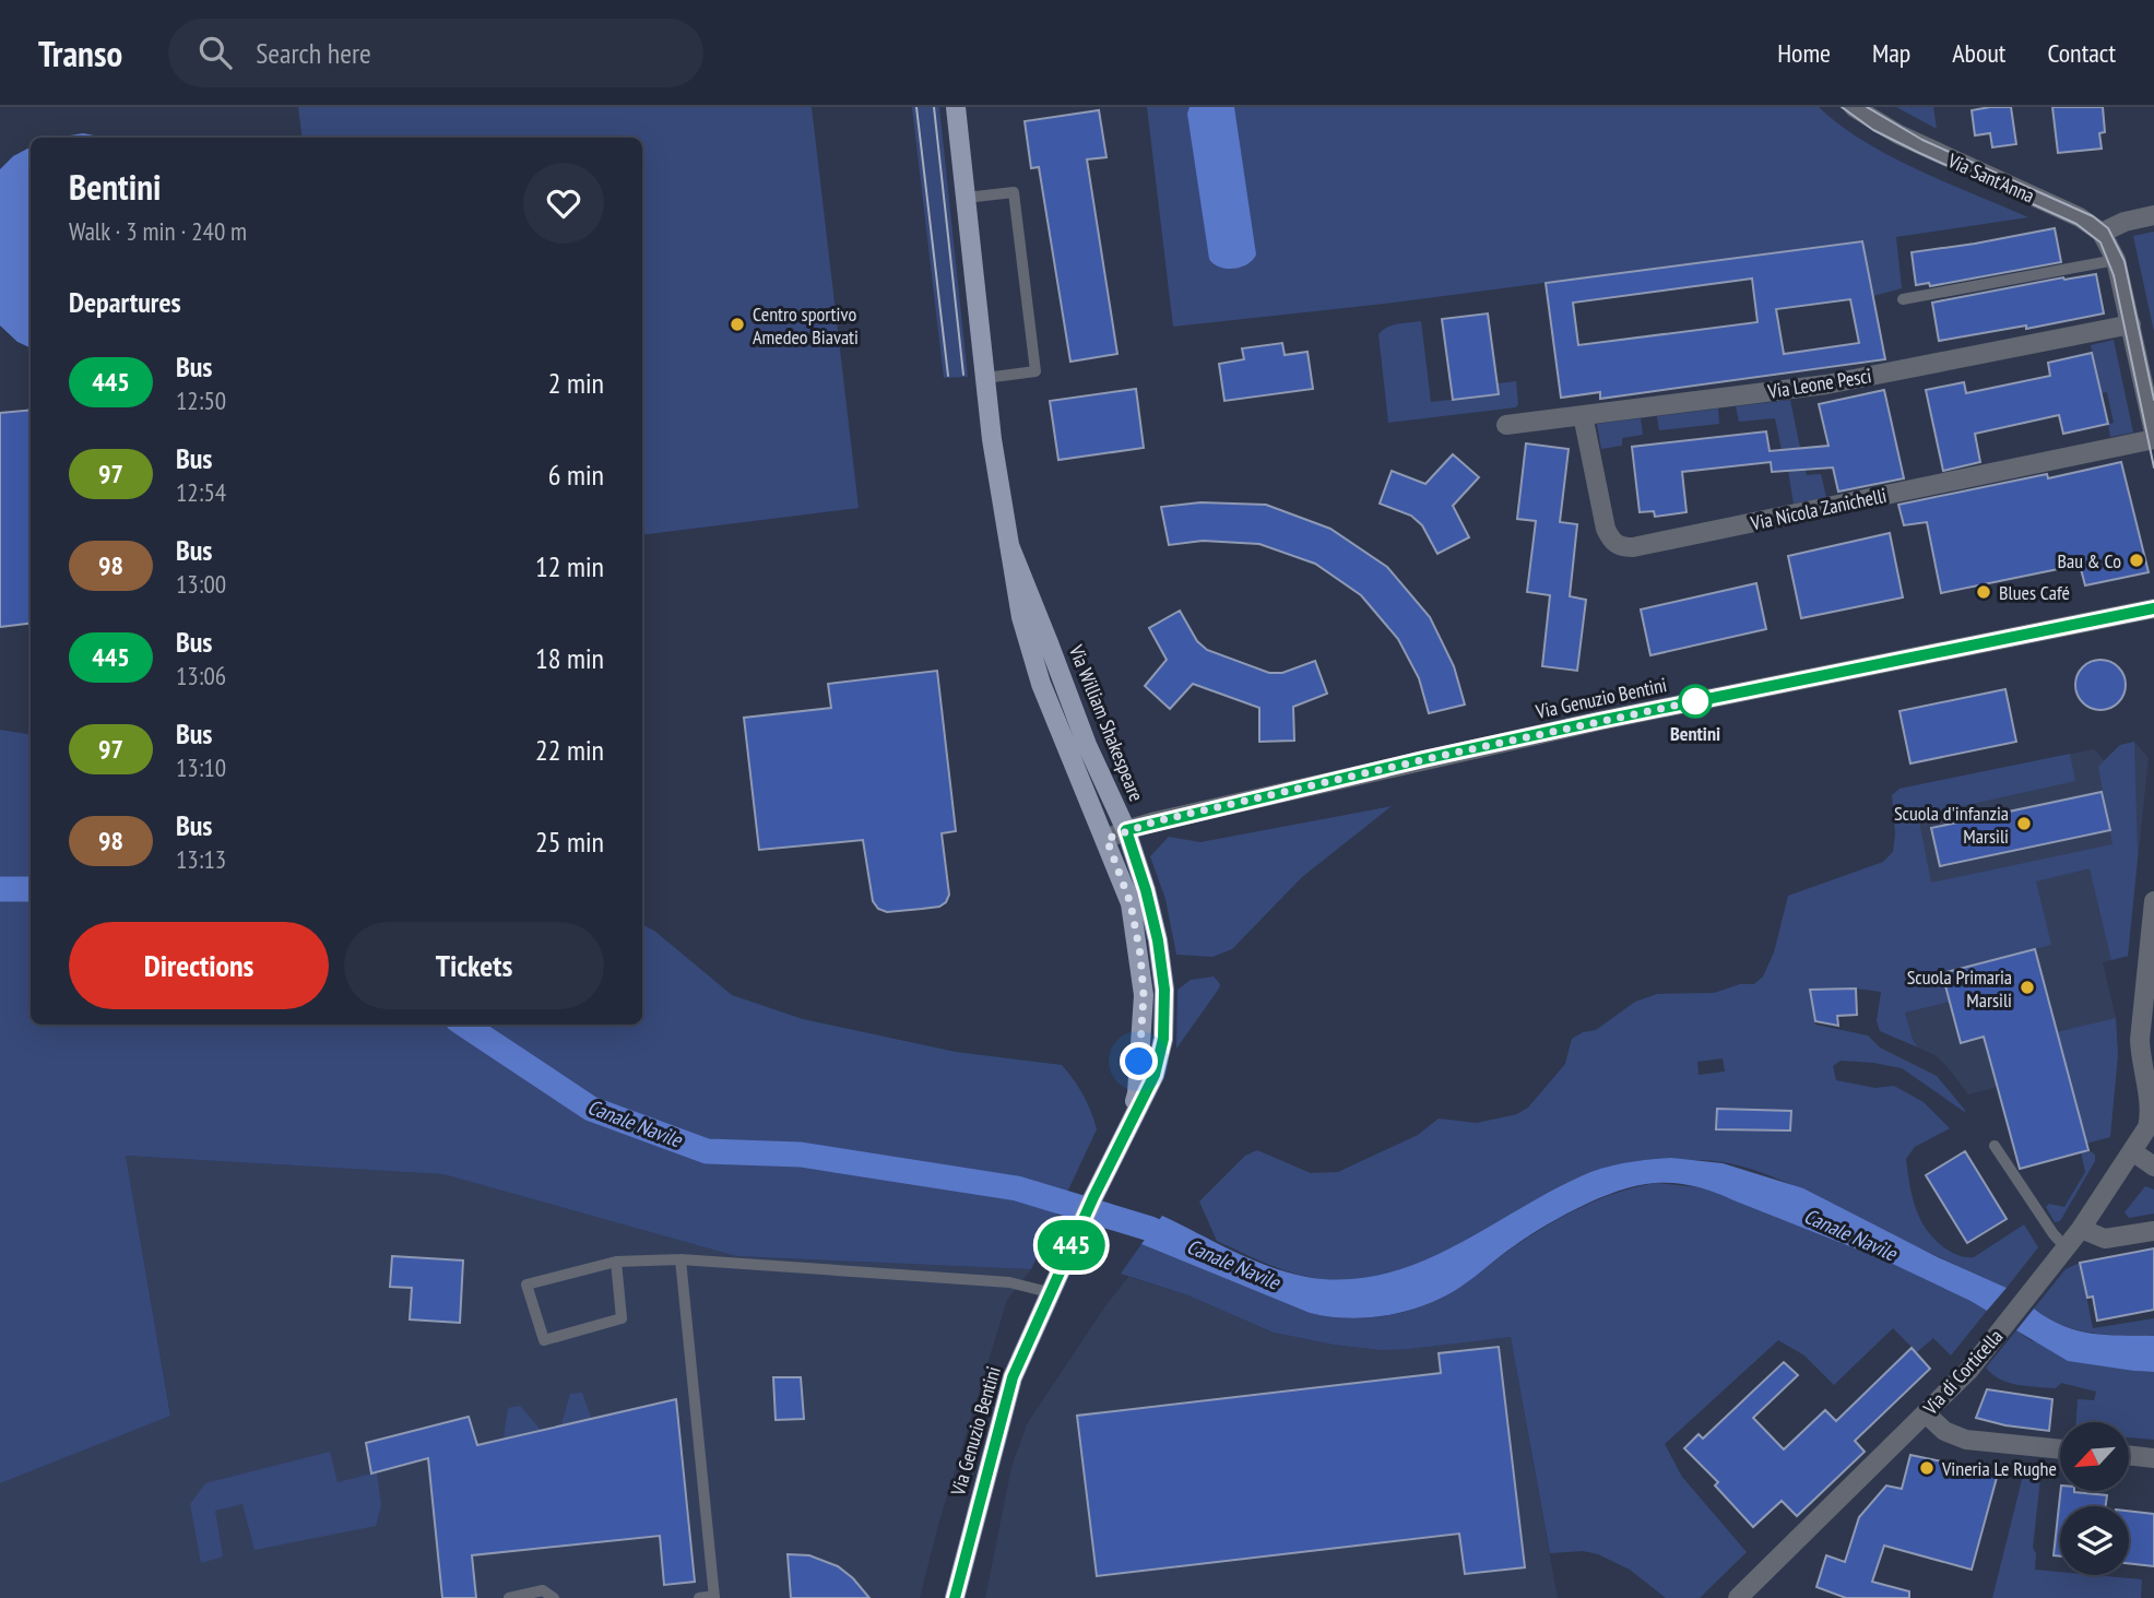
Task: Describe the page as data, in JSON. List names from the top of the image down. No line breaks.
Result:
{"streets":{"main road":["Via Genuzio Bentini","Via William Shakespeare"],"street":["Via Sant'Anna","Via Leone Pesci","Via Nicola Zanichelli","Via di Corticella"]},"crossings":[["Via Sant'Anna","Via Leone Pesci"],["Via Leone Pesci","Via Nicola Zanichelli"],["Via Genuzio Bentini","Via William Shakespeare"]],"water":["Canale Navile"],"places":["Centro sportivo Amedeo Biavati","Bau & Co","Blues Café","Bentini","Scuola d'infanzia Marsili","Scuola Primaria Marsili","Vineria Le Rughe"],"lines":["bus line 445"],"north":"bottom left","page":{"header":"Transo","search":"Search here","nav":["Home","Map","About","Contact"],"on_map":"445","heading":[["Bentini","Walk · 3 min · 240 m"],"Departures"],"list":[{"mark":"445","name":"Bus","note":"12:50","value":"2 min"},{"mark":"97","name":"Bus","note":"12:54","value":"6 min"},{"mark":"98","name":"Bus","note":"13:00","value":"12 min"},{"mark":"445","name":"Bus","note":"13:06","value":"18 min"},{"mark":"97","name":"Bus","note":"13:10","value":"22 min"},{"mark":"98","name":"Bus","note":"13:13","value":"25 min"}],"buttons":["Directions","Tickets"]}}
